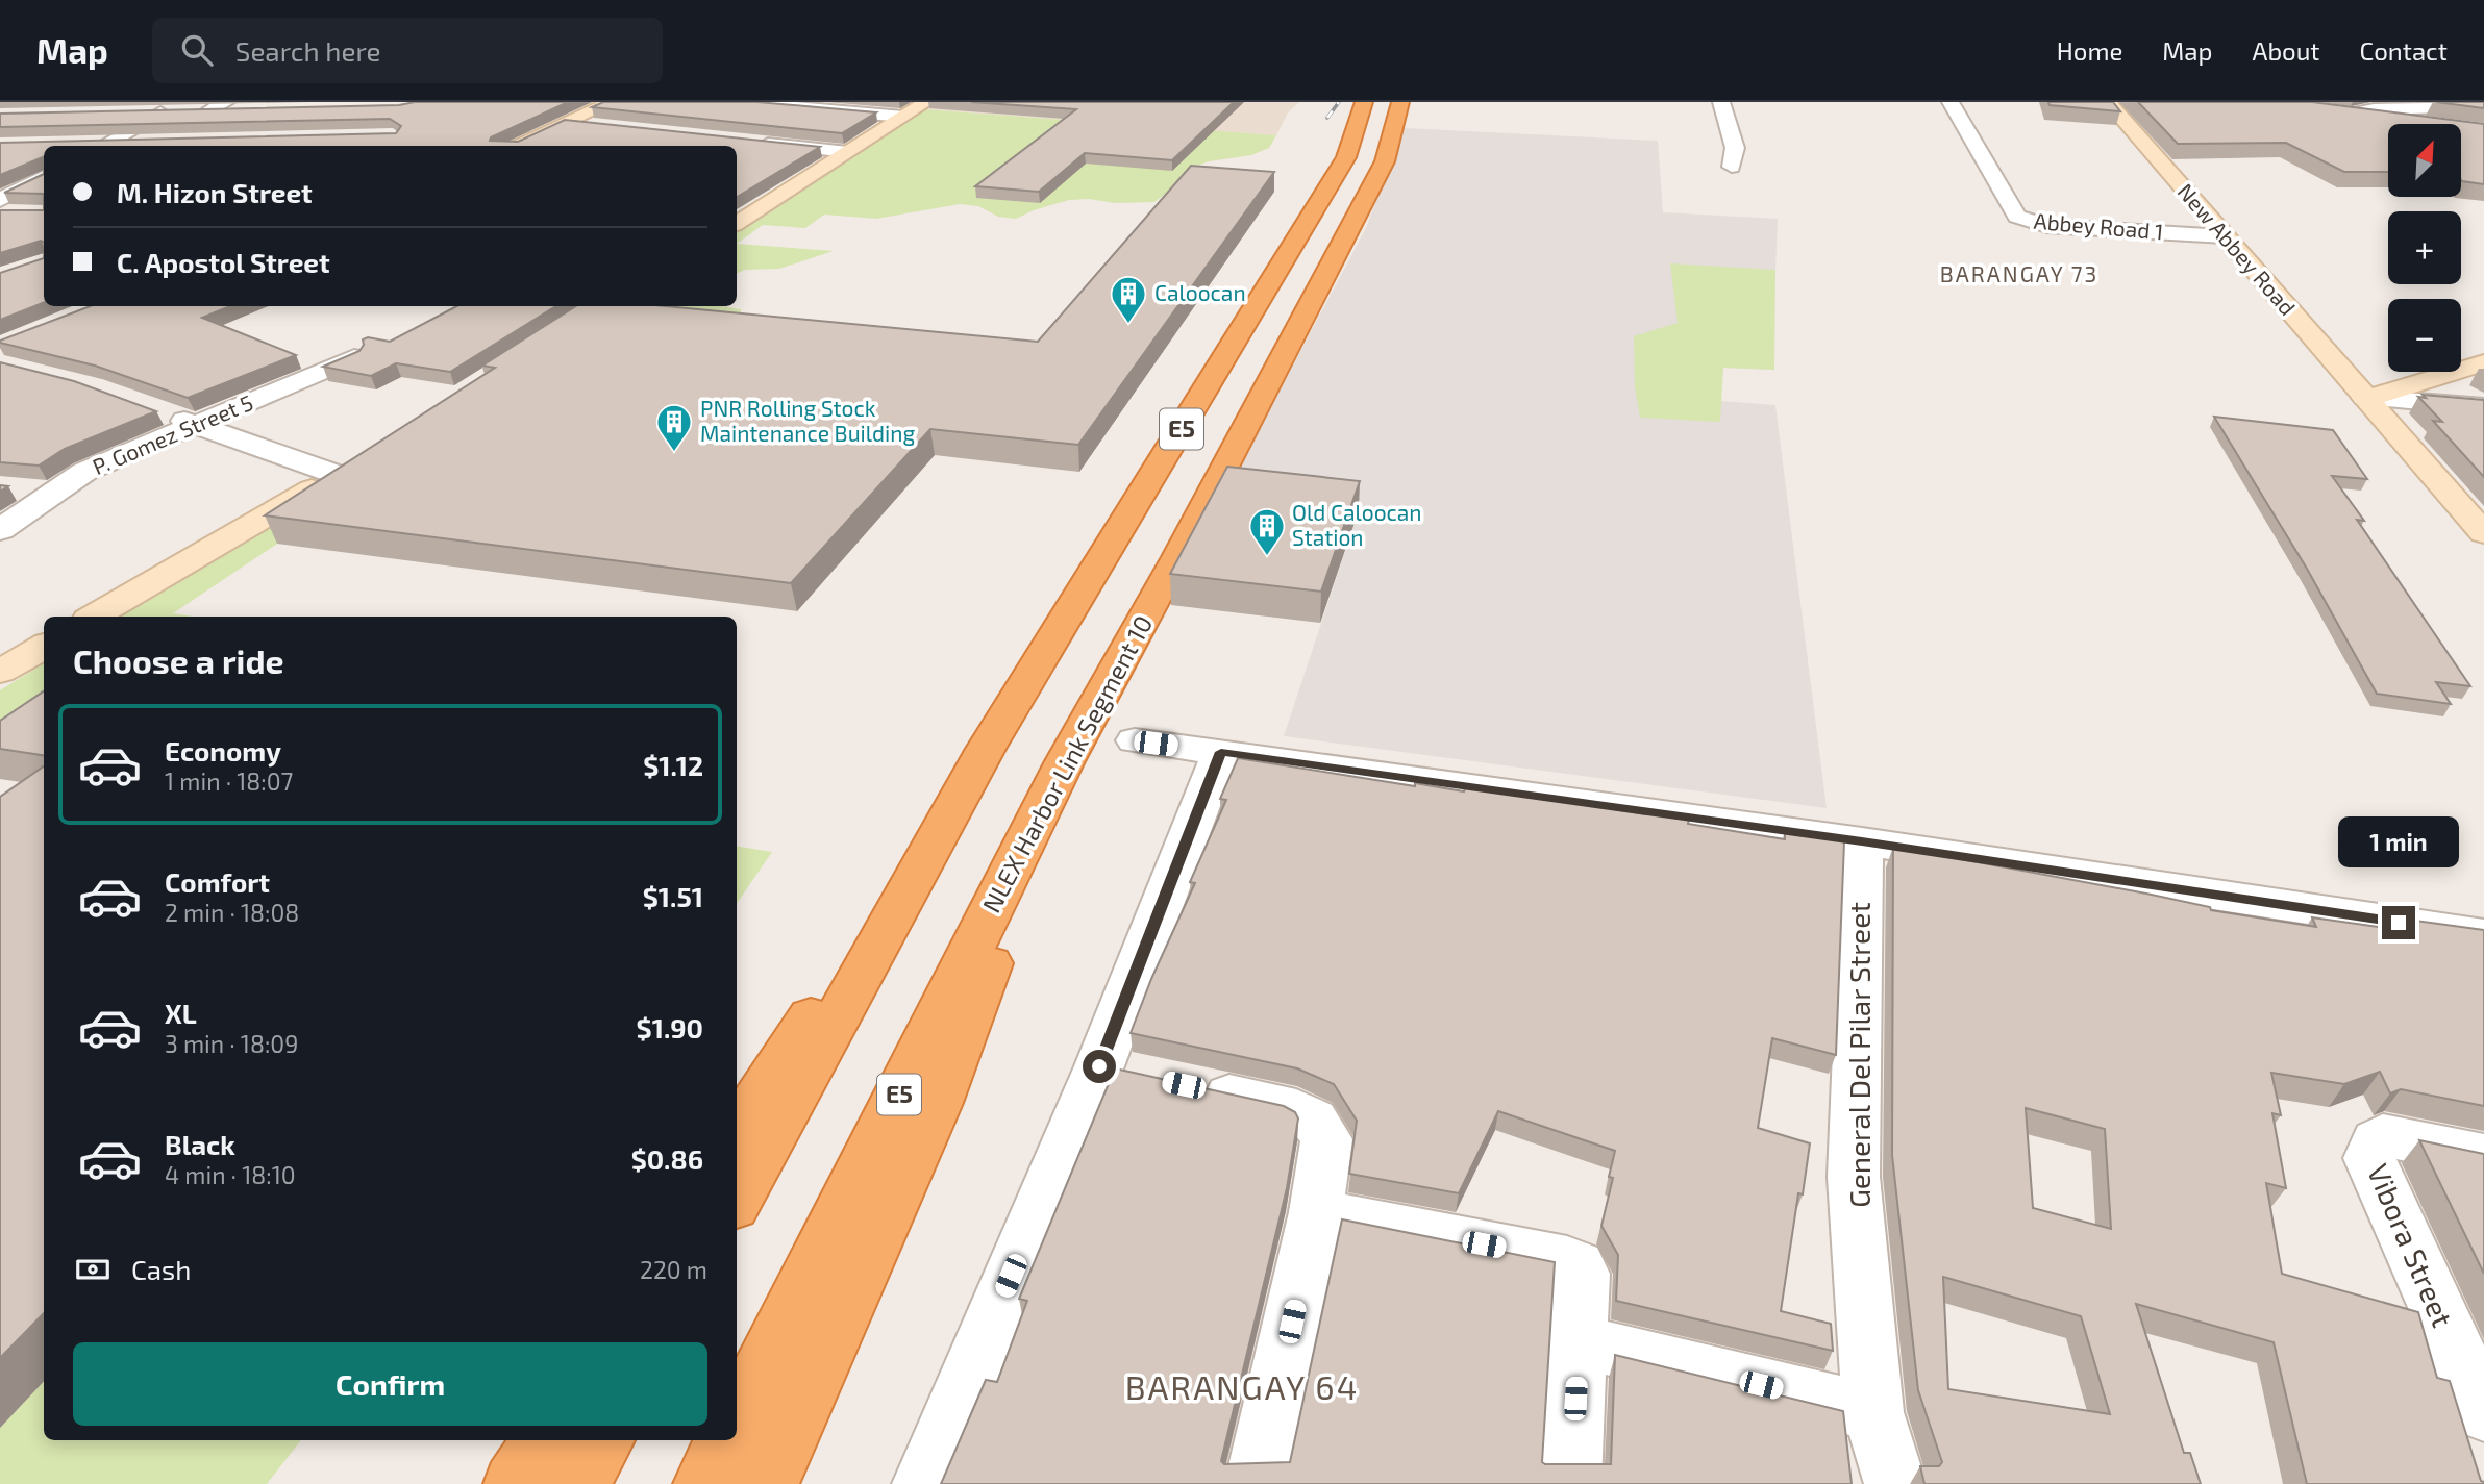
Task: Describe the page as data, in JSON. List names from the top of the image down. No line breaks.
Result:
{"streets":{"highway":["E5","NLEX Harbor Link Segment 10"],"street":["Abbey Road 1","New Abbey Road","P. Gomez Street 5","General Del Pilar Street","Vibora Street"]},"crossings":[["Abbey Road 1","New Abbey Road"]],"districts":["BARANGAY 73","BARANGAY 64"],"places":{"building":["Caloocan","PNR Rolling Stock Maintenance Building","Old Caloocan Station"]},"north":"top right","page":{"header":"Map","search":"Search here","nav":["Home","Map","About","Contact"],"map_buttons":["+","−"],"banner":["M. Hizon Street","C. Apostol Street"],"heading":"Choose a ride","list":[{"name":"Economy","note":"1 min · 18:07","value":"$1.12"},{"name":"Comfort","note":"2 min · 18:08","value":"$1.51"},{"name":"XL","note":"3 min · 18:09","value":"$1.90"},{"name":"Black","note":"4 min · 18:10","value":"$0.86"}],"bubble":"1 min","pay":["Cash","220 m"],"buttons":"Confirm"}}
